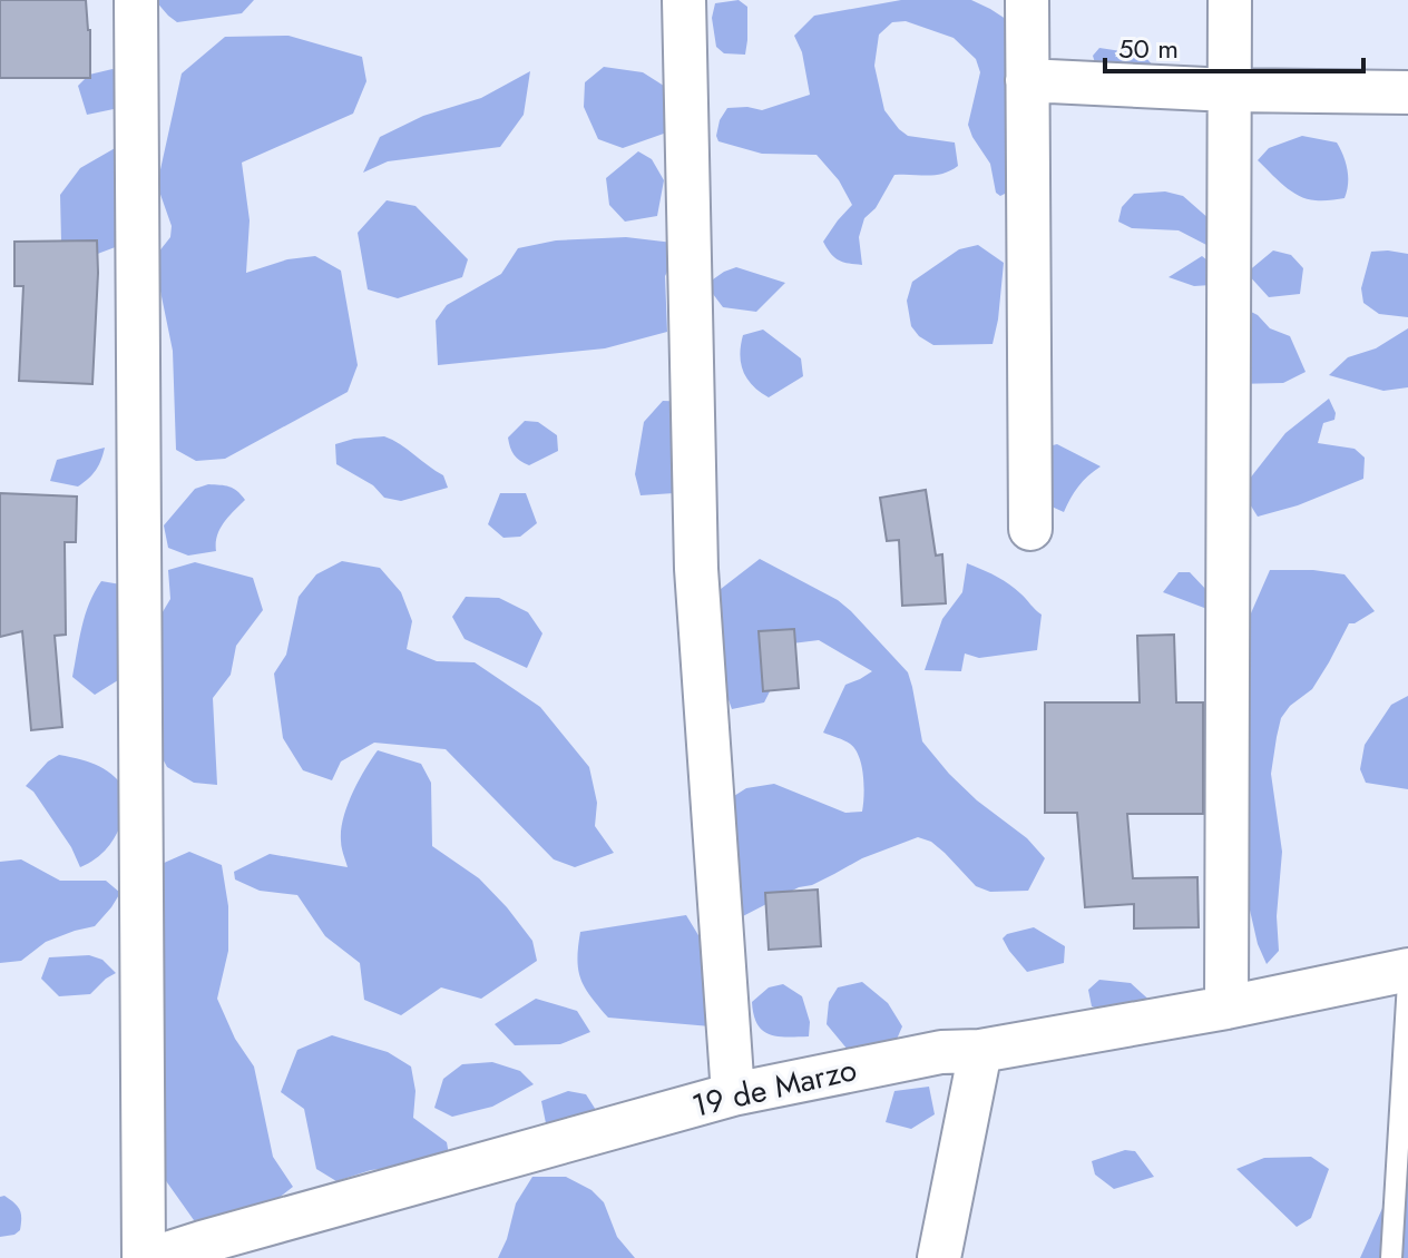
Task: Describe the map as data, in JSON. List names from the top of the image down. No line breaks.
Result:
{"streets":{"street":["19 de Marzo"]},"scale_bar":"50 m"}
